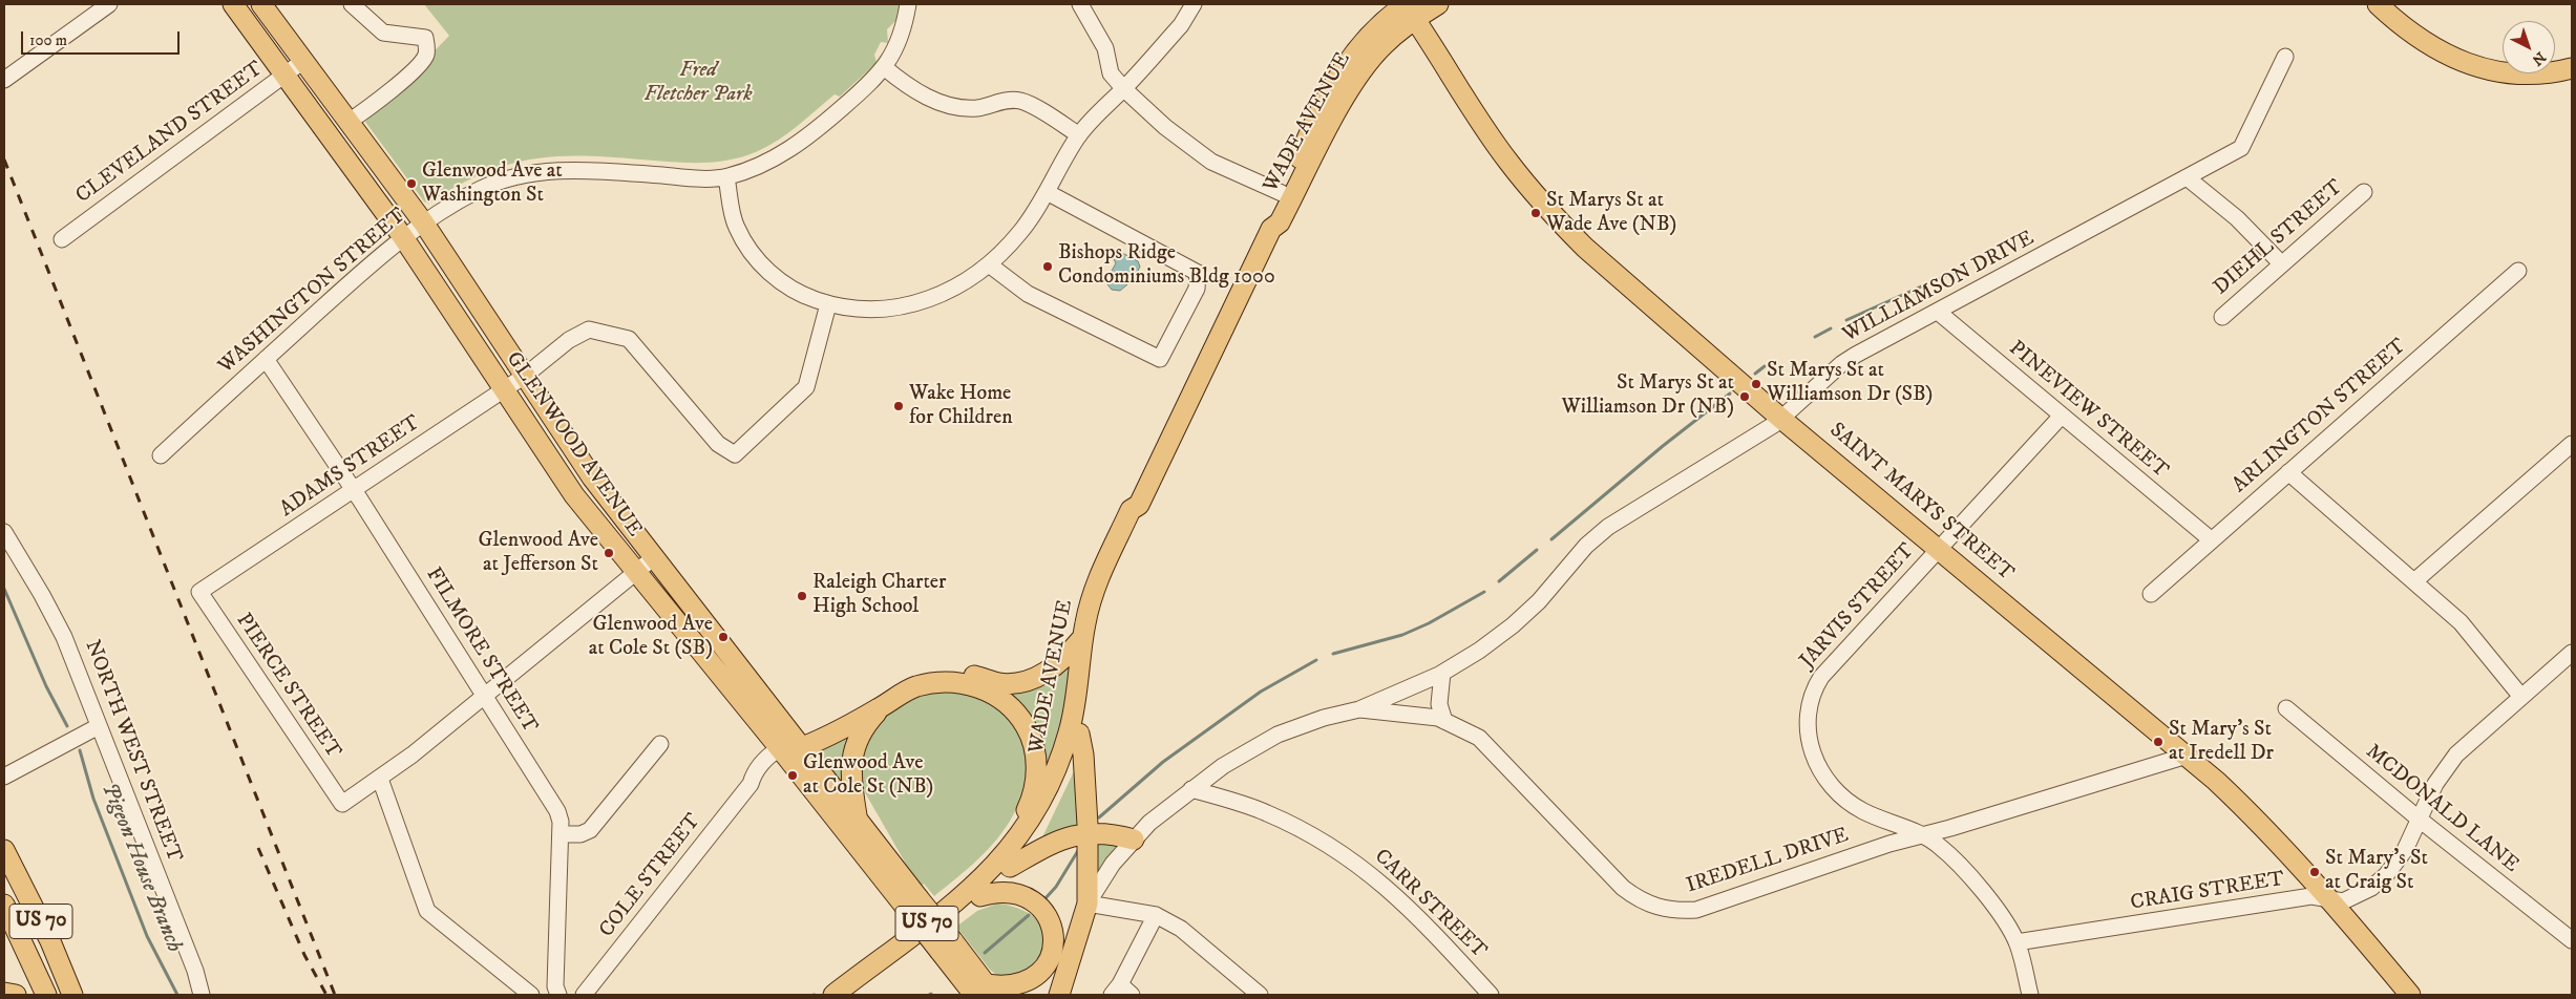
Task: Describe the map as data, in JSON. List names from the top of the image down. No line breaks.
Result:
{"streets":{"main road":["WADE AVENUE","GLENWOOD AVENUE","SAINT MARYS STREET","US 70"],"street":["CLEVELAND STREET","DIEHL STREET","WILLIAMSON DRIVE","WASHINGTON STREET","PINEVIEW STREET","ARLINGTON STREET","ADAMS STREET","JARVIS STREET","FILMORE STREET","PIERCE STREET","NORTH WEST STREET","MCDONALD LANE","IREDELL DRIVE","COLE STREET","CRAIG STREET","CARR STREET"]},"crossings":[["WADE AVENUE","SAINT MARYS STREET"],["WADE AVENUE","US 70"],["CLEVELAND STREET","GLENWOOD AVENUE"],["WILLIAMSON DRIVE","PINEVIEW STREET"],["WILLIAMSON DRIVE","SAINT MARYS STREET"],["WILLIAMSON DRIVE","IREDELL DRIVE"],["WILLIAMSON DRIVE","CARR STREET"],["WASHINGTON STREET","GLENWOOD AVENUE"],["WASHINGTON STREET","FILMORE STREET"],["PINEVIEW STREET","ARLINGTON STREET"],["PINEVIEW STREET","JARVIS STREET"],["GLENWOOD AVENUE","ADAMS STREET"],["GLENWOOD AVENUE","COLE STREET"],["GLENWOOD AVENUE","US 70"],["ADAMS STREET","FILMORE STREET"],["ADAMS STREET","PIERCE STREET"],["SAINT MARYS STREET","JARVIS STREET"],["SAINT MARYS STREET","IREDELL DRIVE"],["SAINT MARYS STREET","CRAIG STREET"],["JARVIS STREET","IREDELL DRIVE"],["JARVIS STREET","CRAIG STREET"],["MCDONALD LANE","CRAIG STREET"]],"water":["Pigeon House Branch"],"parks":["Fred Fletcher Park"],"places":["Glenwood Ave at Washington St","St Marys St at Wade Ave (NB)","Bishops Ridge Condominiums Bldg 1000","St Marys St at Williamson Dr (SB)","St Marys St at Williamson Dr (NB)","Wake Home for Children","Glenwood Ave at Jefferson St","Raleigh Charter High School","Glenwood Ave at Cole St (SB)","St Mary's St at Iredell Dr","Glenwood Ave at Cole St (NB)","St Mary's St at Craig St"],"scale_bar":"100 m","north":"bottom right"}
